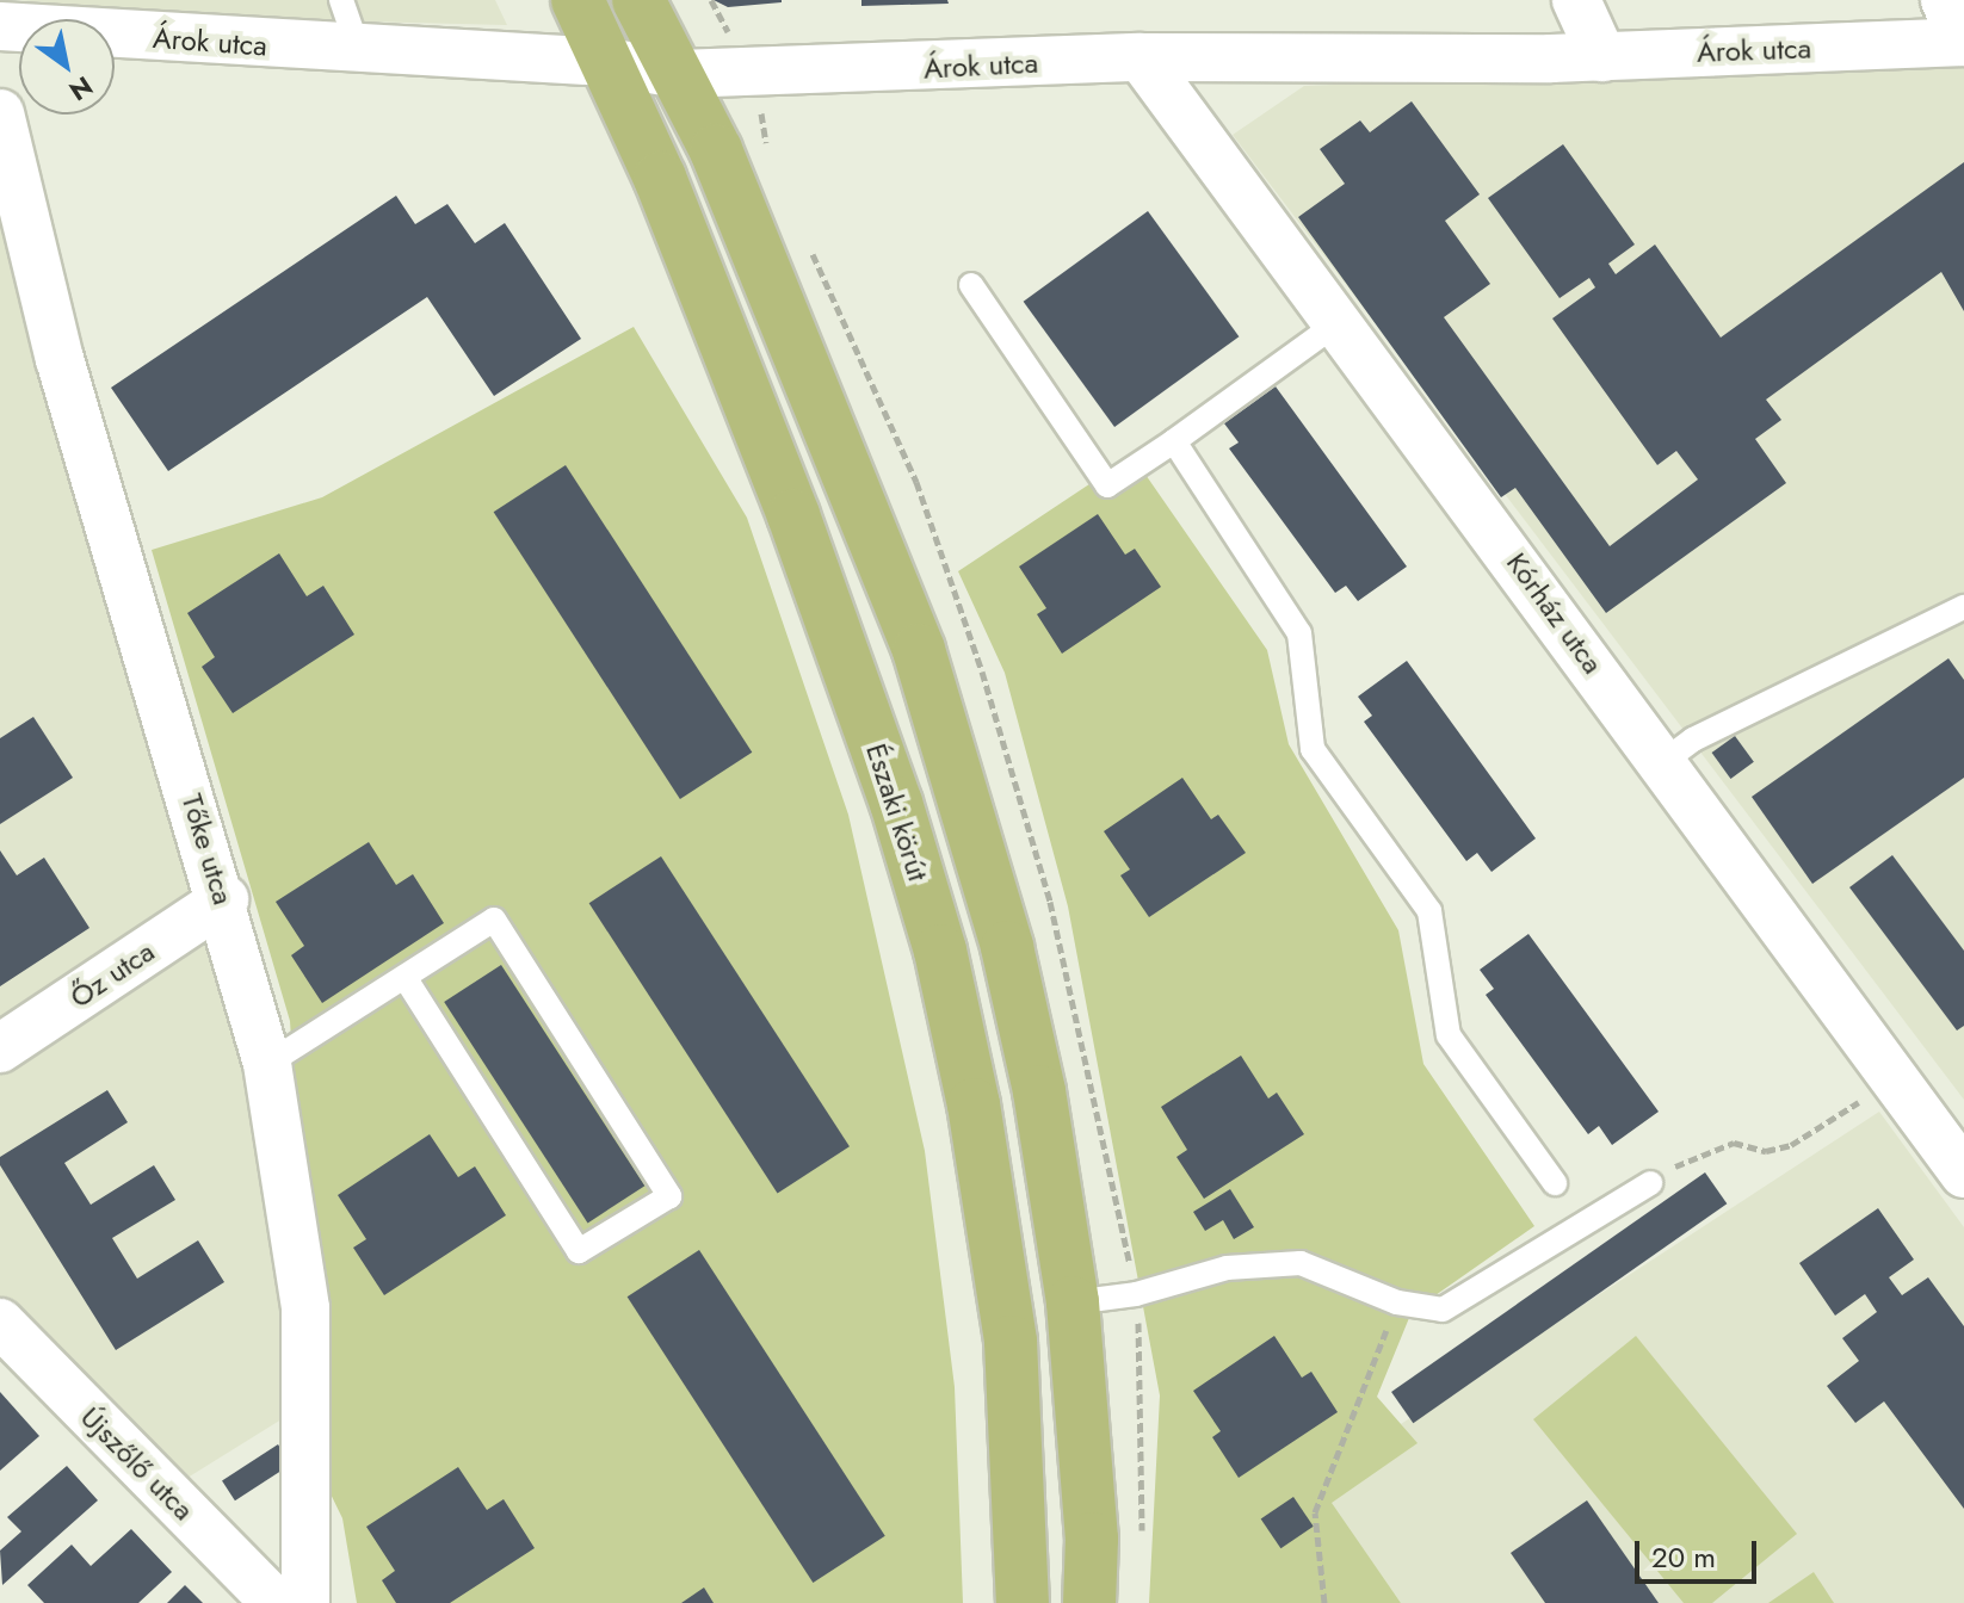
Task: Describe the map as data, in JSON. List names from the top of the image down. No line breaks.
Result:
{"streets":{"main road":["Északi körút"],"street":["Árok utca","Kórház utca","Tőke utca","Őz utca","Újszőlő utca"]},"crossings":[["Árok utca","Kórház utca"],["Árok utca","Északi körút"],["Tőke utca","Őz utca"]],"scale_bar":"20 m","north":"bottom right"}
